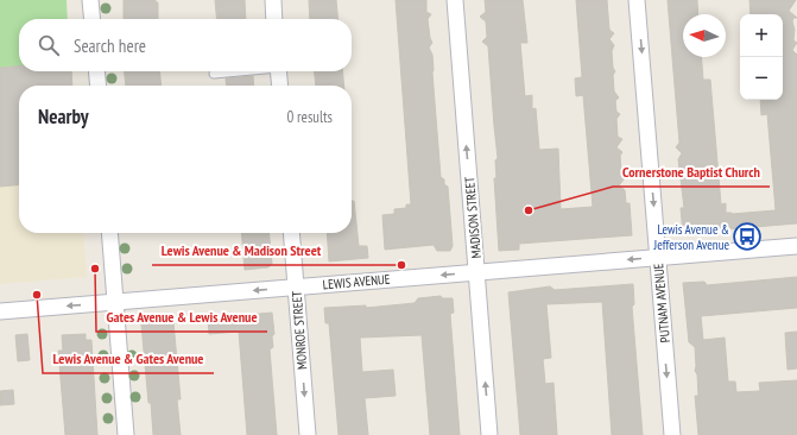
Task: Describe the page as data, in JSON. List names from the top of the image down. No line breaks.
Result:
{"streets":{"street":["MADISON STREET","LEWIS AVENUE","PUTNAM AVENUE","MONROE STREET"]},"crossings":[["MADISON STREET","LEWIS AVENUE"],["LEWIS AVENUE","PUTNAM AVENUE"],["LEWIS AVENUE","MONROE STREET"]],"one_way":["MADISON STREET","LEWIS AVENUE","PUTNAM AVENUE","MONROE STREET"],"places":{"other":["Cornerstone Baptist Church","Lewis Avenue & Madison Street","Gates Avenue & Lewis Avenue","Lewis Avenue & Gates Avenue"],"bus stop":["Lewis Avenue & Jefferson Avenue"]},"north":"left","page":{"map_buttons":["+","−"],"search":"Search here","heading":["Nearby","0 results"]}}
